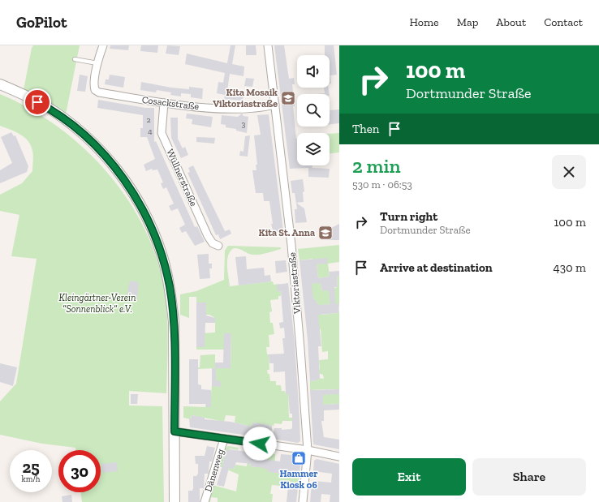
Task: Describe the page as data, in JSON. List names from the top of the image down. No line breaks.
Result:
{"streets":{"street":["Cosackstraße","Wüllnerstraße","Viktoriastraße","Dänenweg"]},"crossings":[["Cosackstraße","Wüllnerstraße"],["Cosackstraße","Viktoriastraße"]],"parks":["Kleingärtner-Verein “Sonnenblick” e.V."],"places":{"school or university":["Kita Mosaik Viktoriastraße","Kita St. Anna"],"shop":["Hammer Kiosk 06"]},"house_numbers":["2","3","4"],"page":{"header":"GoPilot","nav":["Home","Map","About","Contact"],"turn":["100 m","Dortmunder Straße"],"then":"Then","heading":["2 min","530 m · 06:53"],"list":[{"name":"Turn right","note":"Dortmunder Straße","value":"100 m"},{"name":"Arrive at destination","value":"430 m"}],"speed":"25 km/h","limit":"30","buttons":["Exit","Share"]}}
